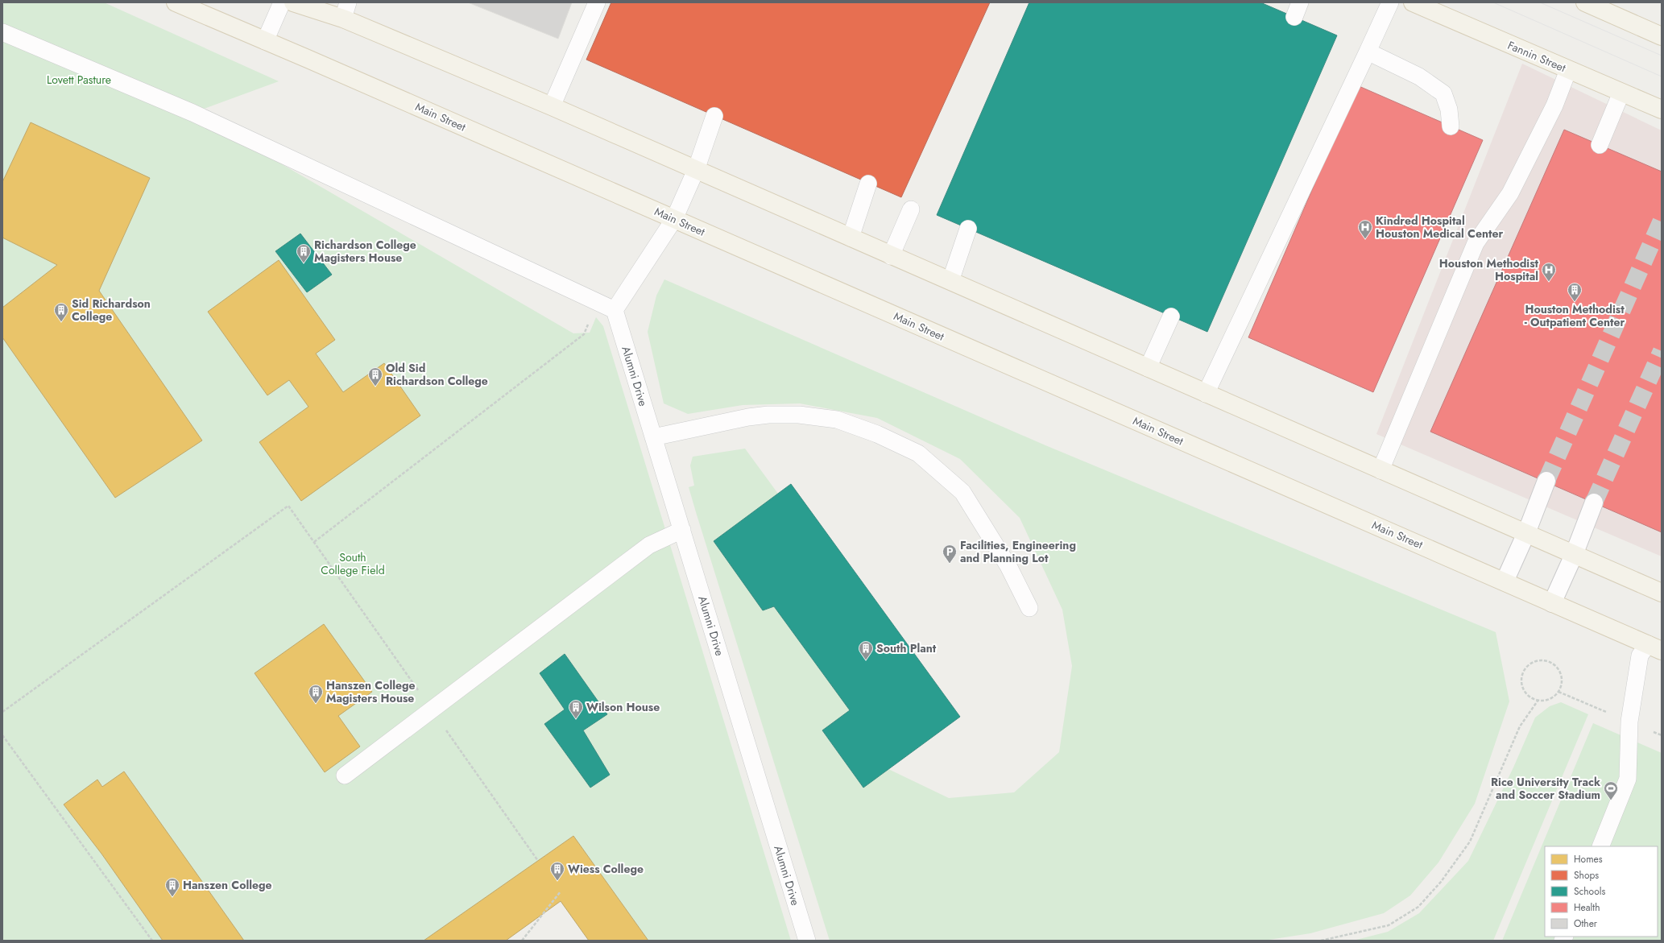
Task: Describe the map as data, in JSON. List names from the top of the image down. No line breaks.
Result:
{"streets":{"main road":["Fannin Street","Main Street"],"lane":["Alumni Drive"]},"parks":["Lovett Pasture","South College Field"],"places":{"hospital":["Kindred Hospital Houston Medical Center","Houston Methodist Hospital"],"building":["Richardson College Magisters House","Houston Methodist - Outpatient Center","Sid Richardson College","Old Sid Richardson College","South Plant","Hanszen College Magisters House","Wilson House","Wiess College","Hanszen College"],"parking":["Facilities, Engineering and Planning Lot"],"sports":["Rice University Track and Soccer Stadium"]},"legend":["Homes","Shops","Schools","Health","Other"]}
